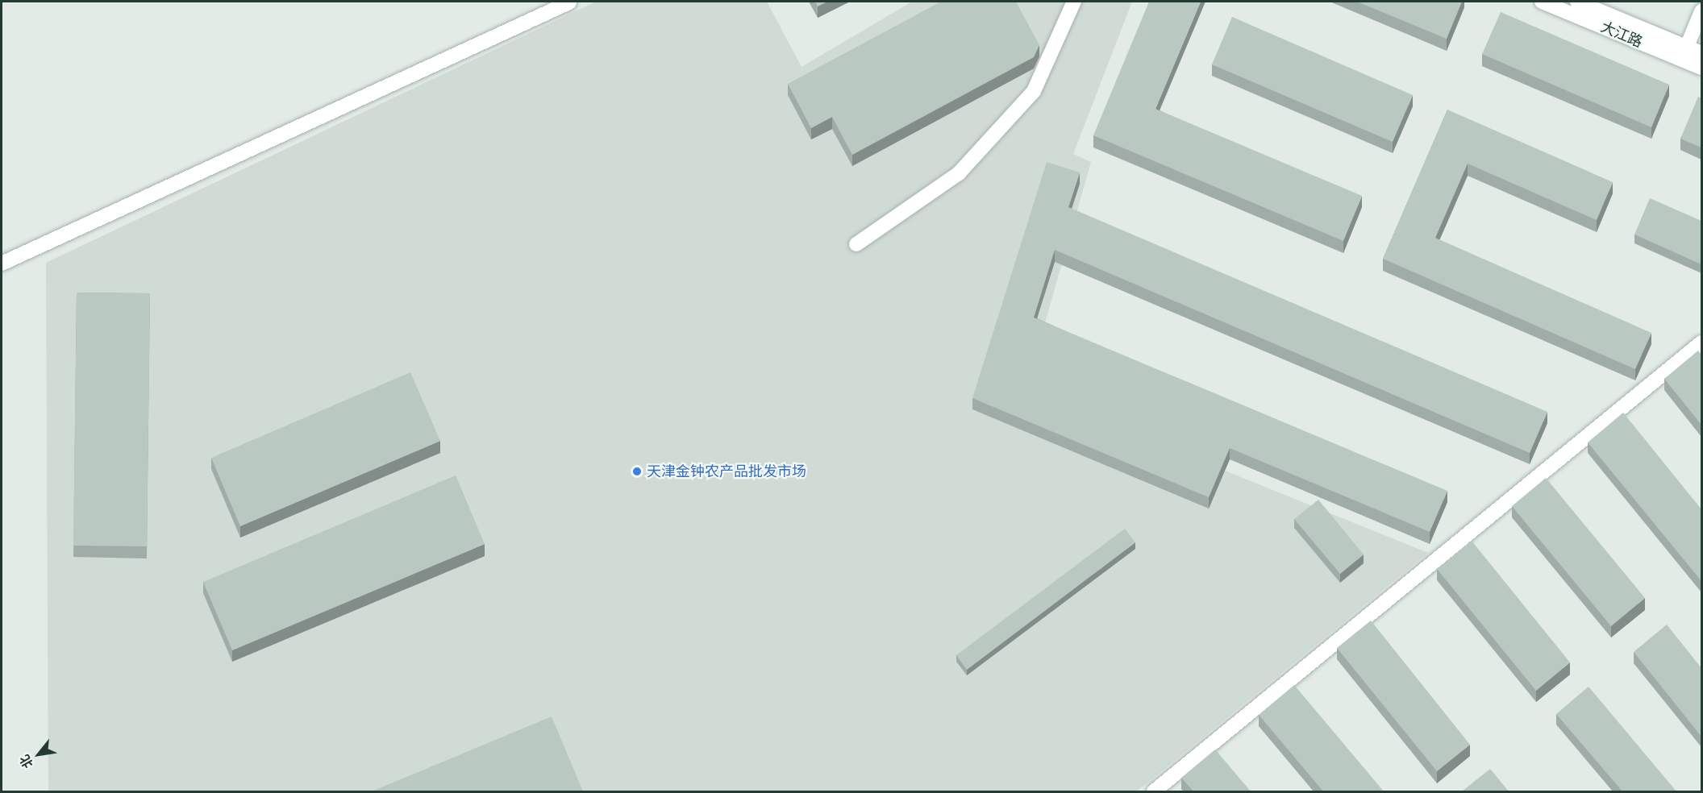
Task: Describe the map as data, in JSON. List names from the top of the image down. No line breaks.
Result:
{"streets":{"street":["大江路"]},"places":["天津金钟农产品批发市场"],"north":"bottom left"}
